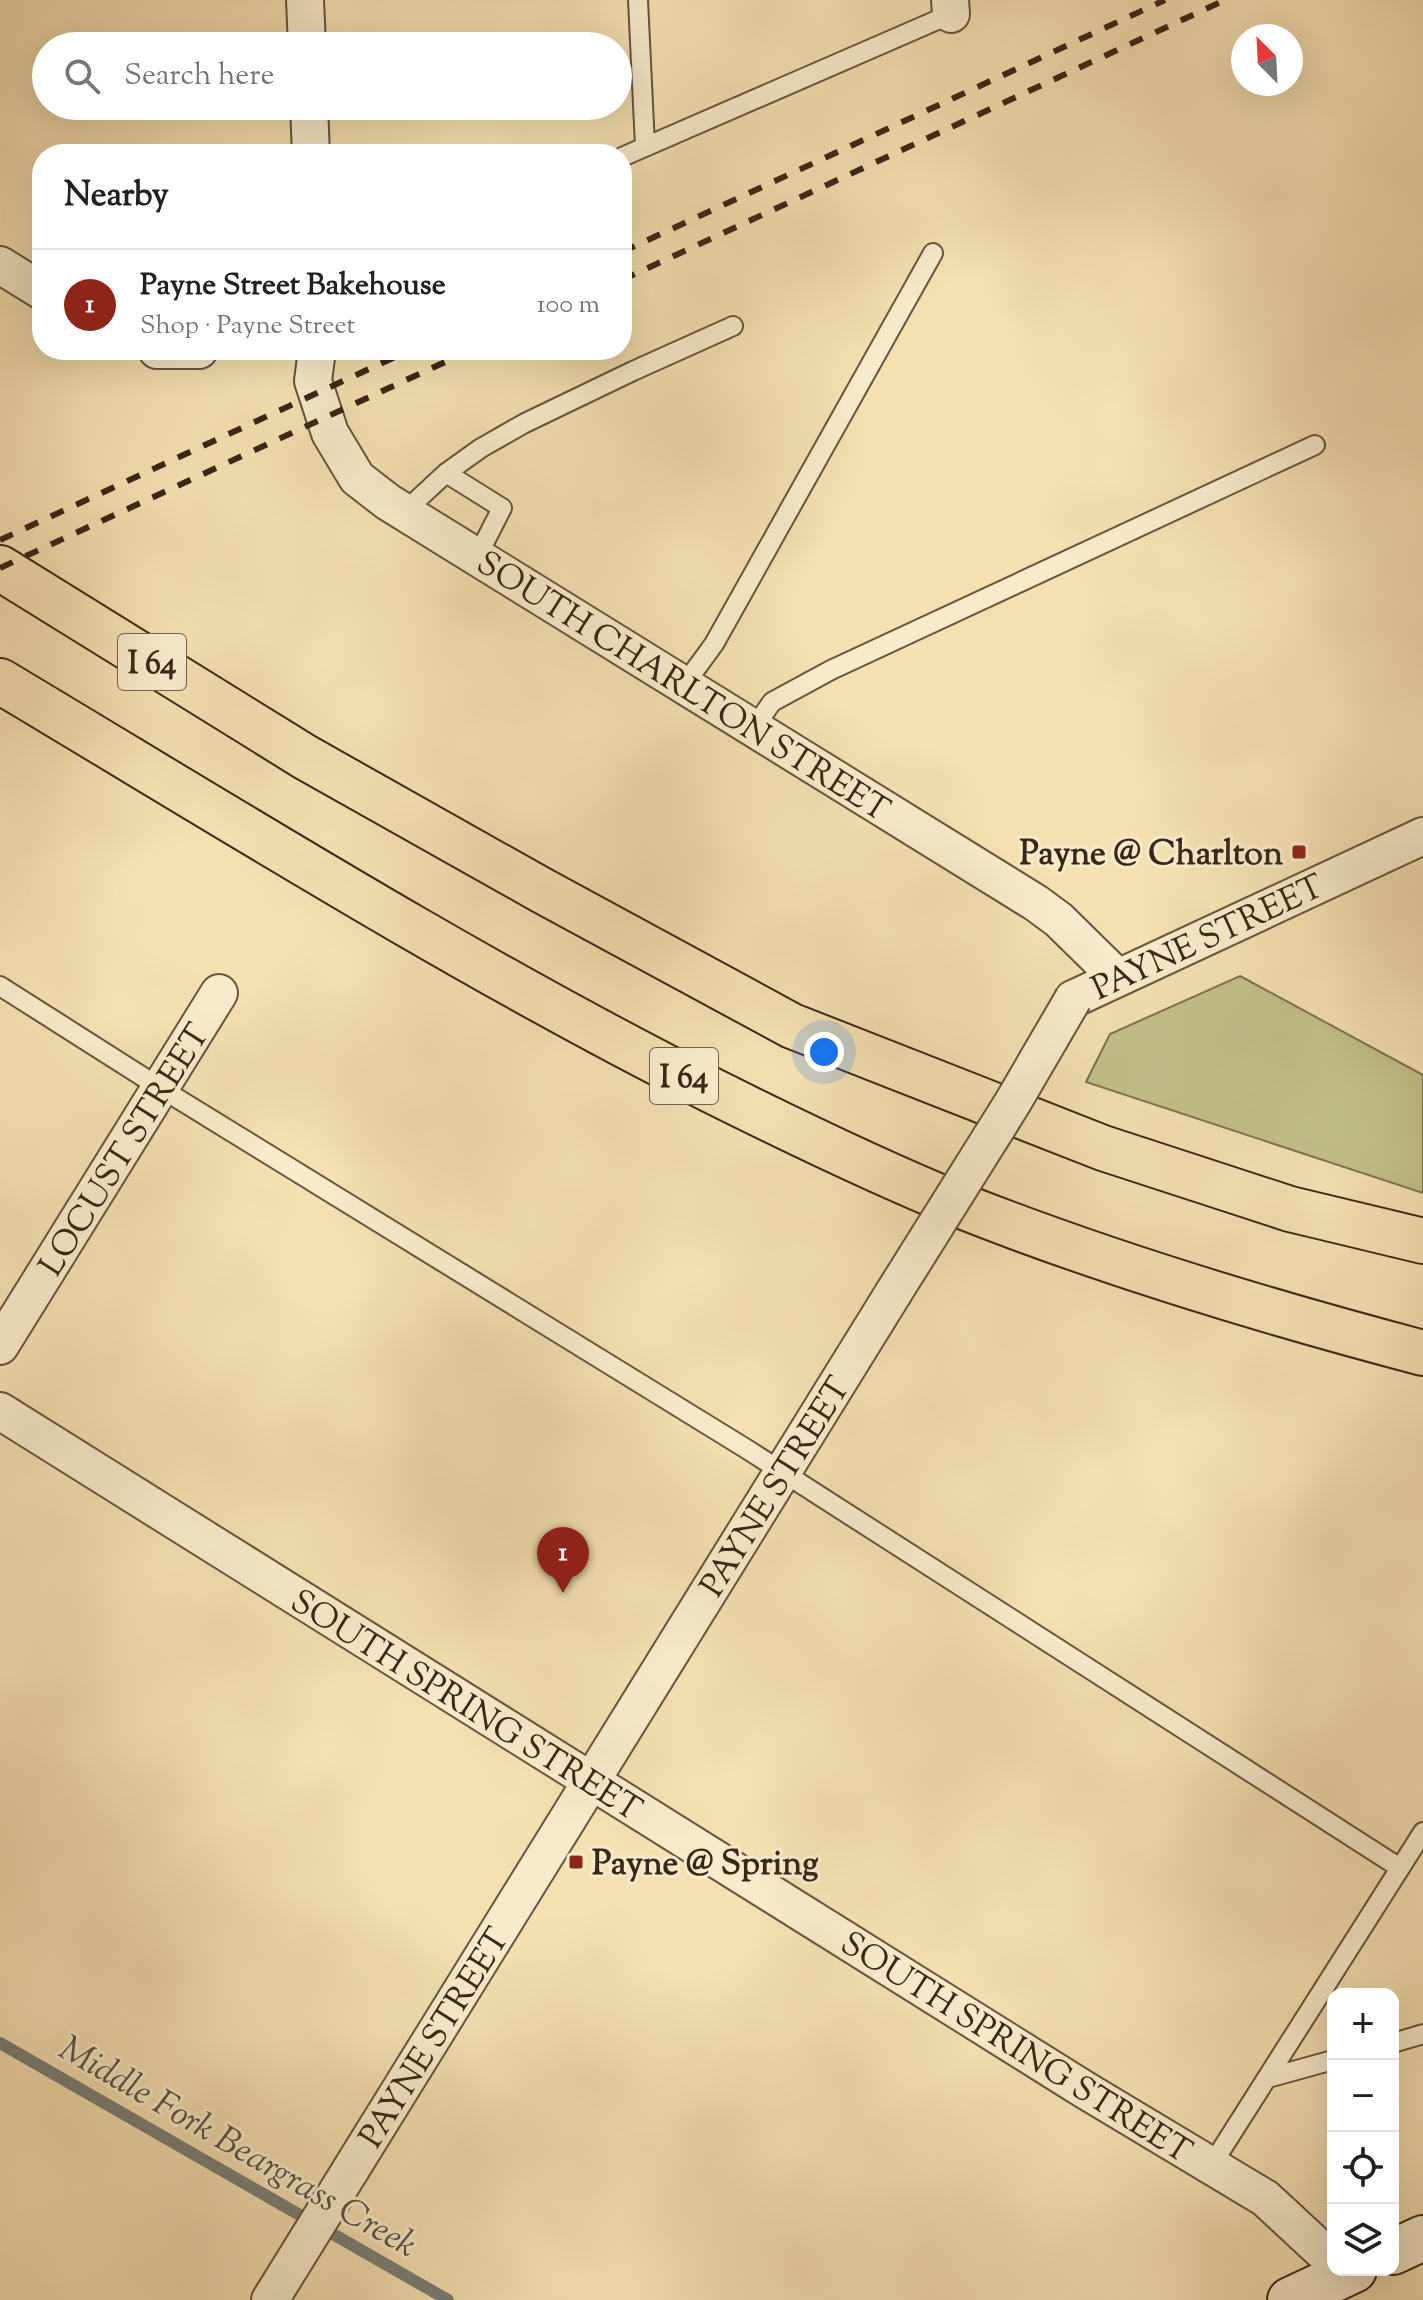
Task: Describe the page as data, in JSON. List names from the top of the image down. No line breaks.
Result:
{"streets":{"highway":["I 64"],"street":["SOUTH CHARLTON STREET","PAYNE STREET","LOCUST STREET","SOUTH SPRING STREET"]},"crossings":[["SOUTH CHARLTON STREET","PAYNE STREET"],["PAYNE STREET","SOUTH SPRING STREET"]],"water":["Middle Fork Beargrass Creek"],"places":{"transit":["Payne @ Charlton","Payne @ Spring"]},"north":"top left","page":{"search":"Search here","heading":"Nearby","list":[{"mark":"1","name":"Payne Street Bakehouse","note":"Shop · Payne Street","value":"100 m"}],"pins":"1","map_buttons":["+","−"]}}
